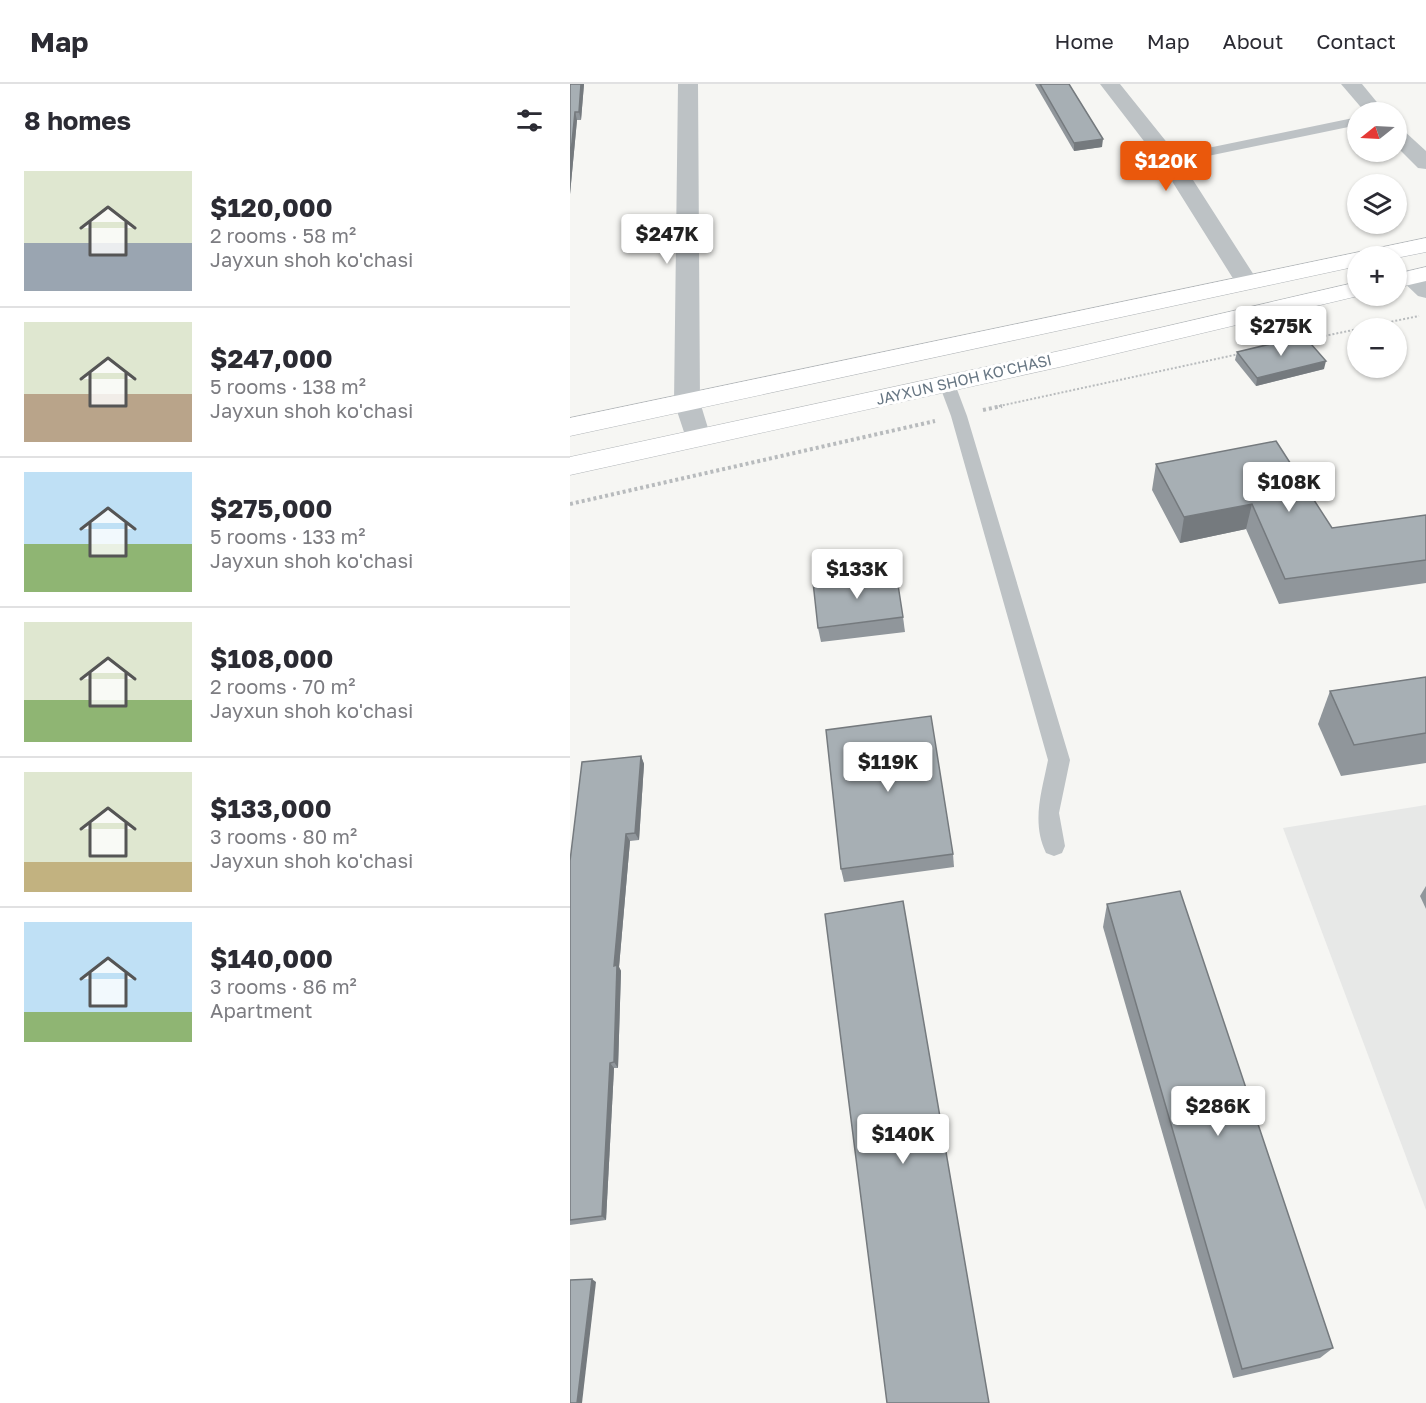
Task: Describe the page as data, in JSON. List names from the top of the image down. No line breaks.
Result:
{"streets":{"highway":["JAYXUN SHOH KO'CHASI"]},"north":"left","page":{"header":"Map","nav":["Home","Map","About","Contact"],"heading":"8 homes","map_buttons":["+","−"],"price":["$120K","$247K","$275K","$108K","$133K","$119K","$286K","$140K"],"list":[{"name":"$120,000","note":"2 rooms · 58 m² · Jayxun shoh ko'chasi"},{"name":"$247,000","note":"5 rooms · 138 m² · Jayxun shoh ko'chasi"},{"name":"$275,000","note":"5 rooms · 133 m² · Jayxun shoh ko'chasi"},{"name":"$108,000","note":"2 rooms · 70 m² · Jayxun shoh ko'chasi"},{"name":"$133,000","note":"3 rooms · 80 m² · Jayxun shoh ko'chasi"},{"name":"$140,000","note":"3 rooms · 86 m² · Apartment"}]}}
